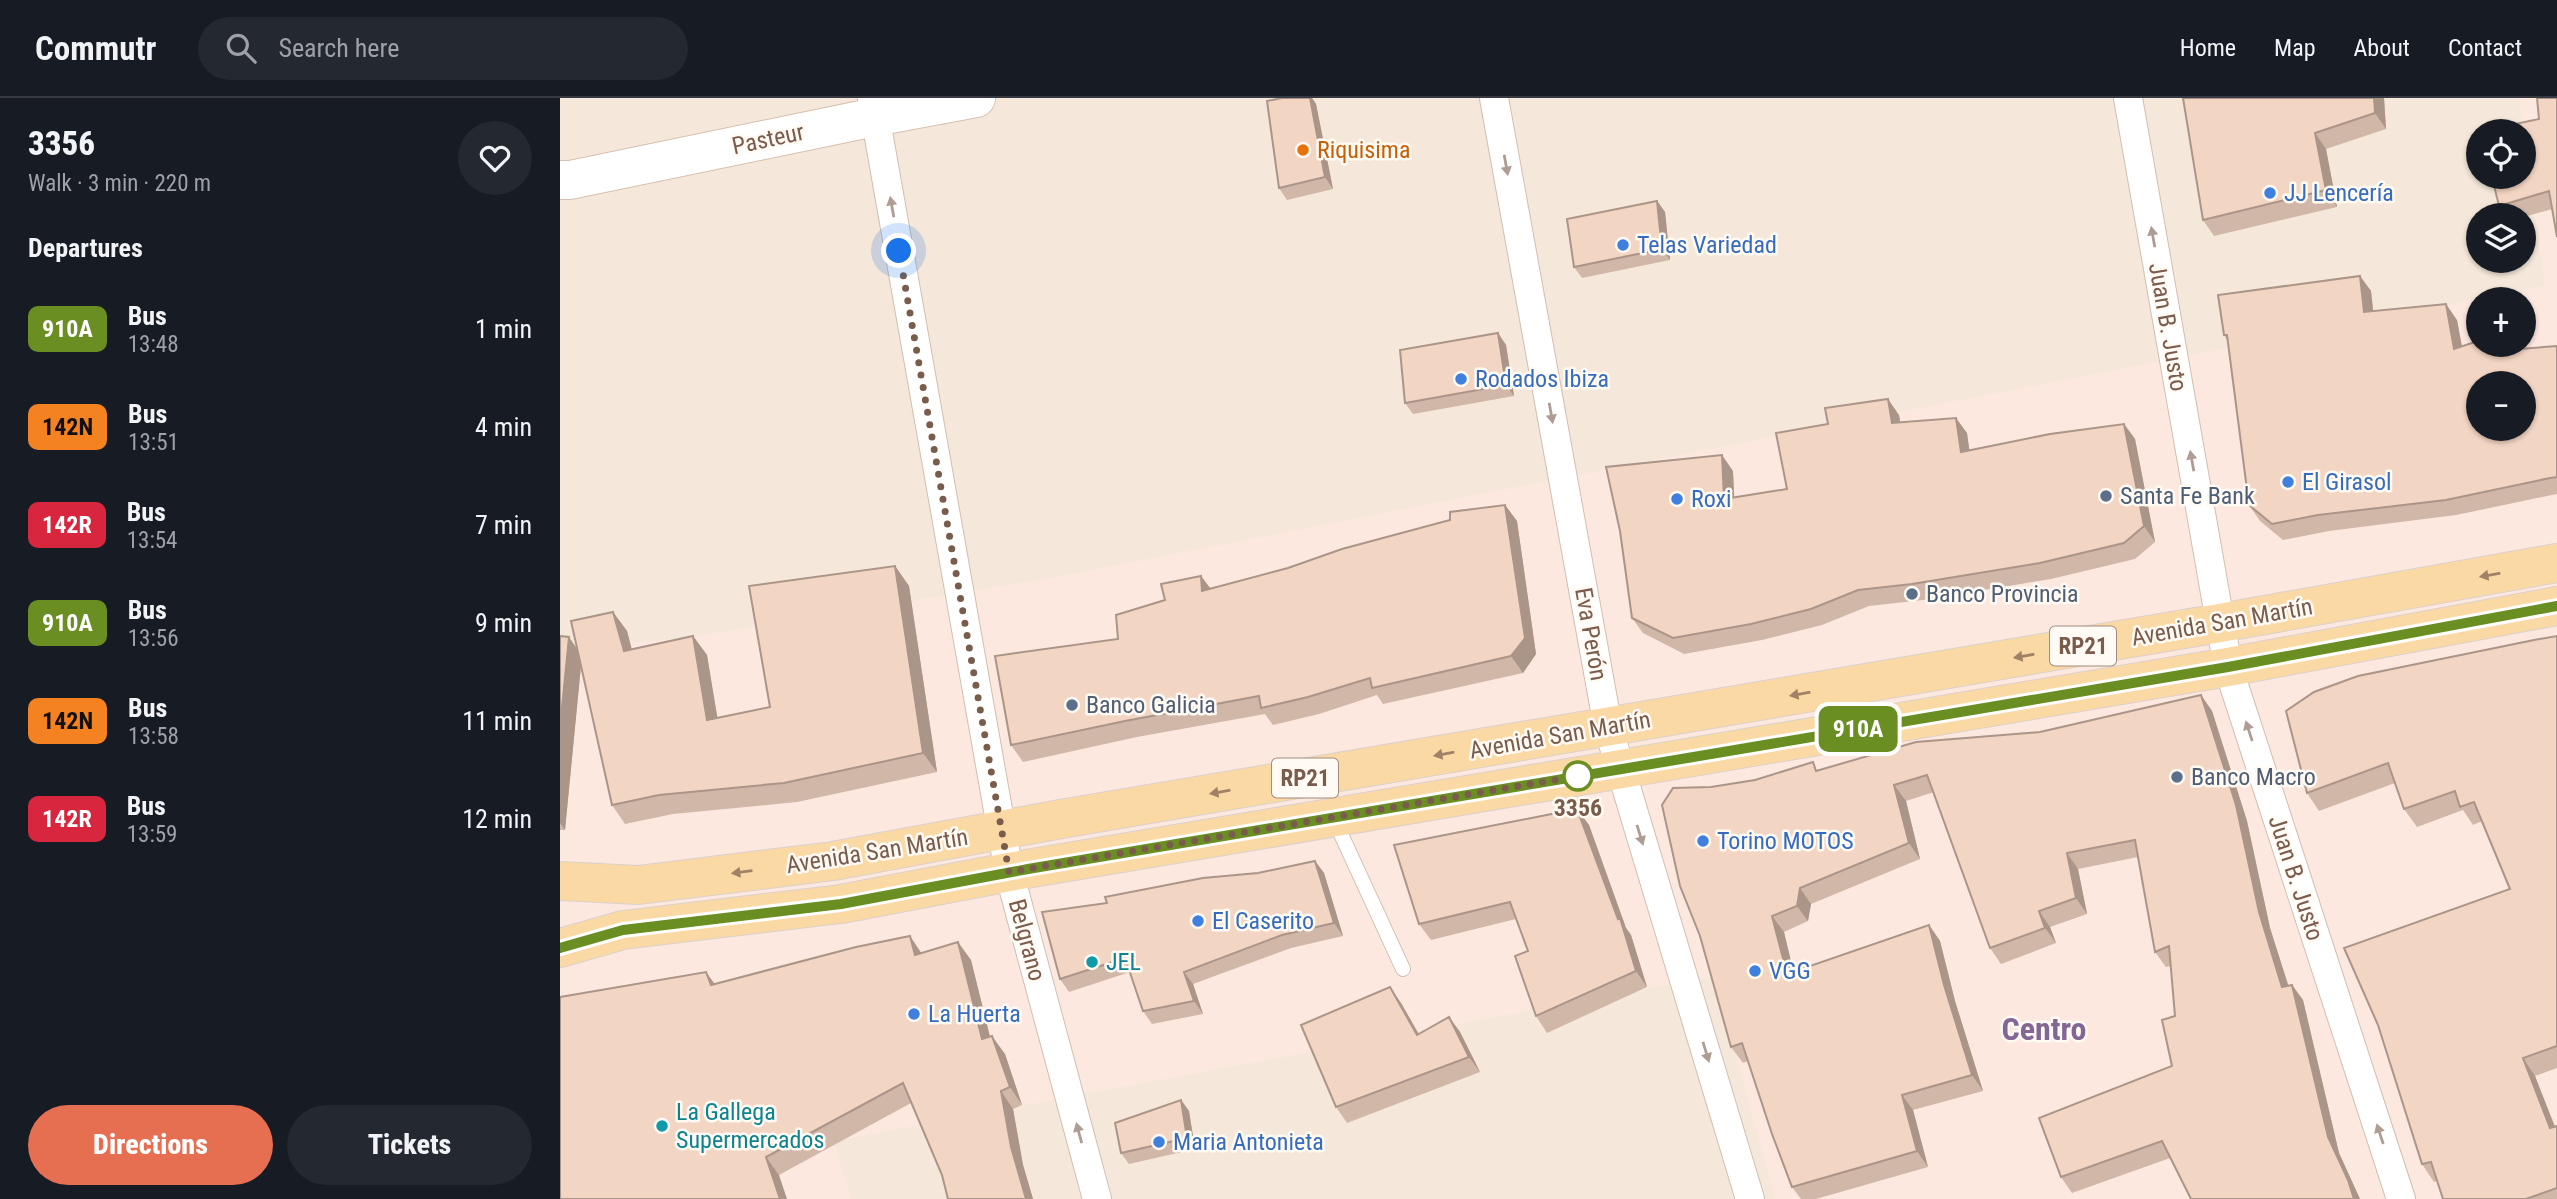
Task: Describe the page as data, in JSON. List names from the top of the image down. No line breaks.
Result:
{"streets":{"main road":["Avenida San Martín","RP21"],"street":["Pasteur","Juan B. Justo","Eva Perón","Belgrano"]},"crossings":[["Pasteur","Belgrano"],["Juan B. Justo","Avenida San Martín"],["Avenida San Martín","Eva Perón"],["Avenida San Martín","Belgrano"]],"one_way":["Juan B. Justo","Eva Perón","Belgrano"],"districts":["Centro"],"places":["Riquisima","JJ Lencería","Telas Variedad","Rodados Ibiza","El Girasol","Santa Fe Bank","Roxi","Banco Provincia","Banco Galicia","3356","Banco Macro","Torino MOTOS","El Caserito","JEL","VGG","La Huerta","La Gallega Supermercados","Maria Antonieta"],"lines":["bus line 910A"],"page":{"header":"Commutr","search":"Search here","nav":["Home","Map","About","Contact"],"heading":[["3356","Walk · 3 min · 220 m"],"Departures"],"on_map":"910A","map_buttons":["+","−"],"list":[{"mark":"910A","name":"Bus","note":"13:48","value":"1 min"},{"mark":"142N","name":"Bus","note":"13:51","value":"4 min"},{"mark":"142R","name":"Bus","note":"13:54","value":"7 min"},{"mark":"910A","name":"Bus","note":"13:56","value":"9 min"},{"mark":"142N","name":"Bus","note":"13:58","value":"11 min"},{"mark":"142R","name":"Bus","note":"13:59","value":"12 min"}],"buttons":["Directions","Tickets"]}}
